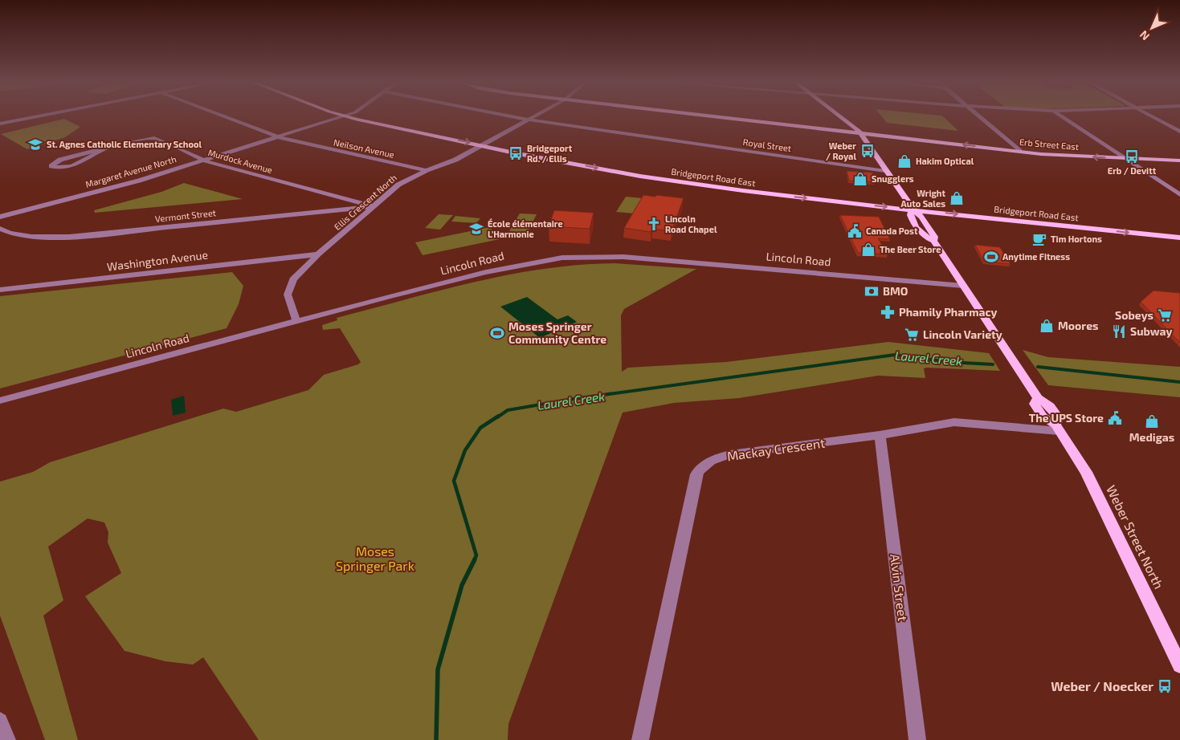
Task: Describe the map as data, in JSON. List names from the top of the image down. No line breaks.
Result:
{"streets":{"main road":["Erb Street East","Bridgeport Road East","Weber Street North"],"street":["Royal Street","Neilson Avenue","Murdock Avenue","Margaret Avenue North","Ellis Crescent North","Vermont Street","Lincoln Road","Washington Avenue","Mackay Crescent","Alvin Street"]},"crossings":[["Erb Street East","Weber Street North"],["Royal Street","Ellis Crescent North"],["Royal Street","Weber Street North"],["Neilson Avenue","Margaret Avenue North"],["Neilson Avenue","Ellis Crescent North"],["Murdock Avenue","Margaret Avenue North"],["Murdock Avenue","Ellis Crescent North"],["Murdock Avenue","Vermont Street"],["Bridgeport Road East","Ellis Crescent North"],["Bridgeport Road East","Weber Street North"],["Ellis Crescent North","Vermont Street"],["Ellis Crescent North","Lincoln Road"],["Ellis Crescent North","Washington Avenue"],["Lincoln Road","Weber Street North"],["Mackay Crescent","Weber Street North"],["Mackay Crescent","Alvin Street"]],"one_way":["Erb Street East","Bridgeport Road East"],"water":["Laurel Creek"],"parks":["Moses Springer Park"],"places":{"school or university":["St. Agnes Catholic Elementary School","École élémentaire L'Harmonie"],"bus stop":["Weber / Royal","Bridgeport Rd. / Ellis","Erb / Devitt","Weber / Noecker"],"shop":["Hakim Optical","Snugglers","Wright Auto Sales","The Beer Store","Moores","Medigas"],"church":["Lincoln Road Chapel"],"public building":["Canada Post","The UPS Store"],"cafe":["Tim Hortons"],"sports":["Anytime Fitness","Moses Springer Community Centre"],"bank":["BMO"],"pharmacy":["Phamily Pharmacy"],"supermarket":["Sobeys","Lincoln Variety"],"restaurant":["Subway"]},"north":"bottom left"}
